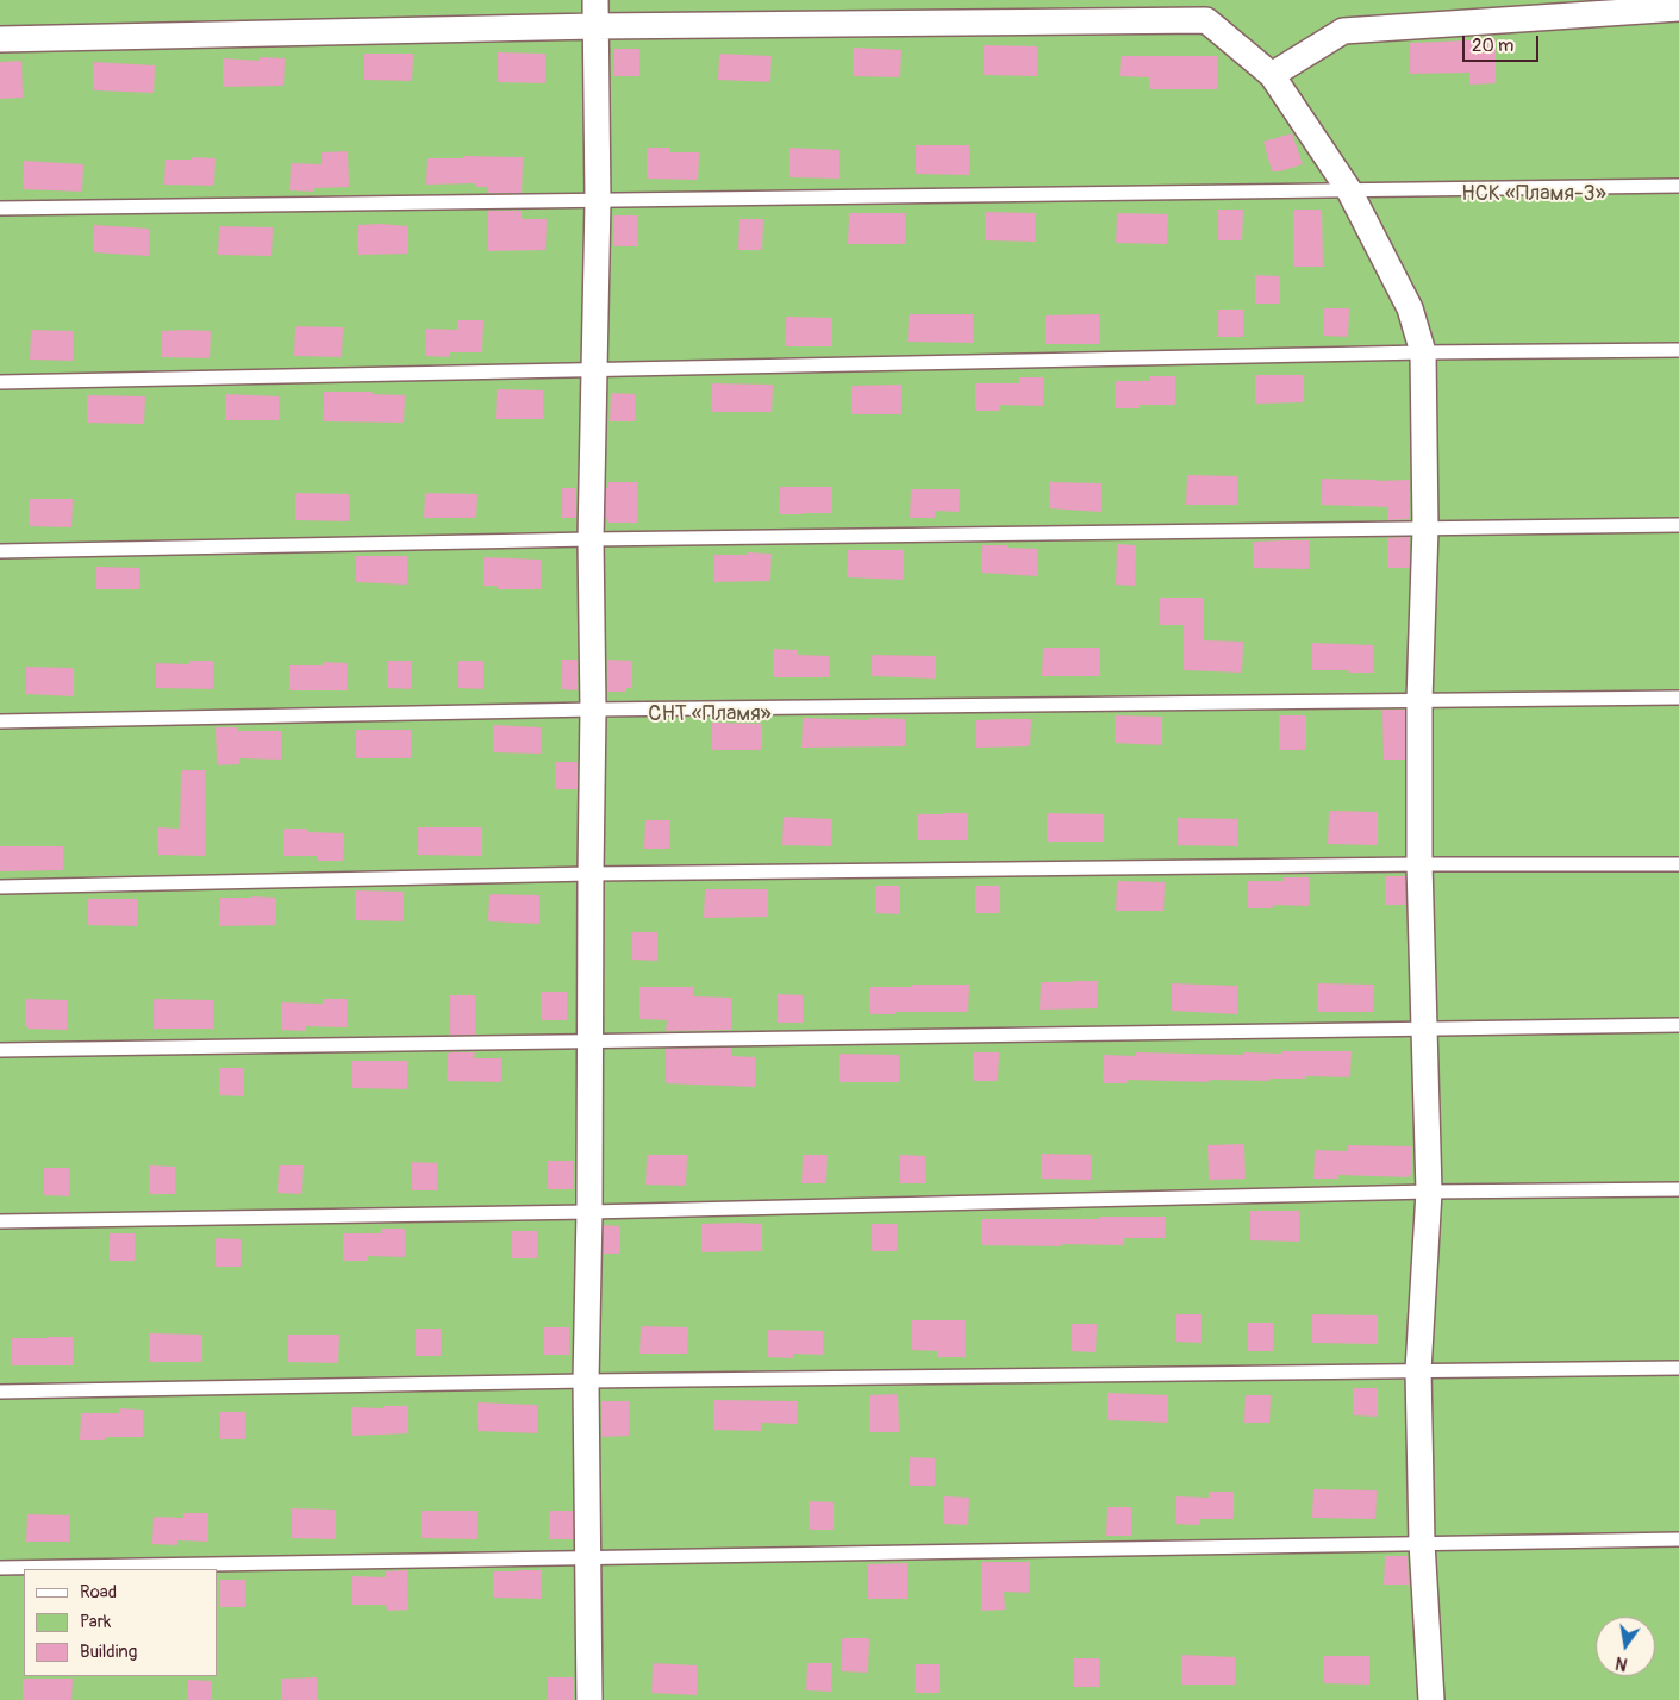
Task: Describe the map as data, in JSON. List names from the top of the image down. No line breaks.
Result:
{"parks":["НСК «Пламя-3»","СНТ «Пламя»"],"legend":["Road","Park","Building"],"scale_bar":"20 m","north":"bottom"}
